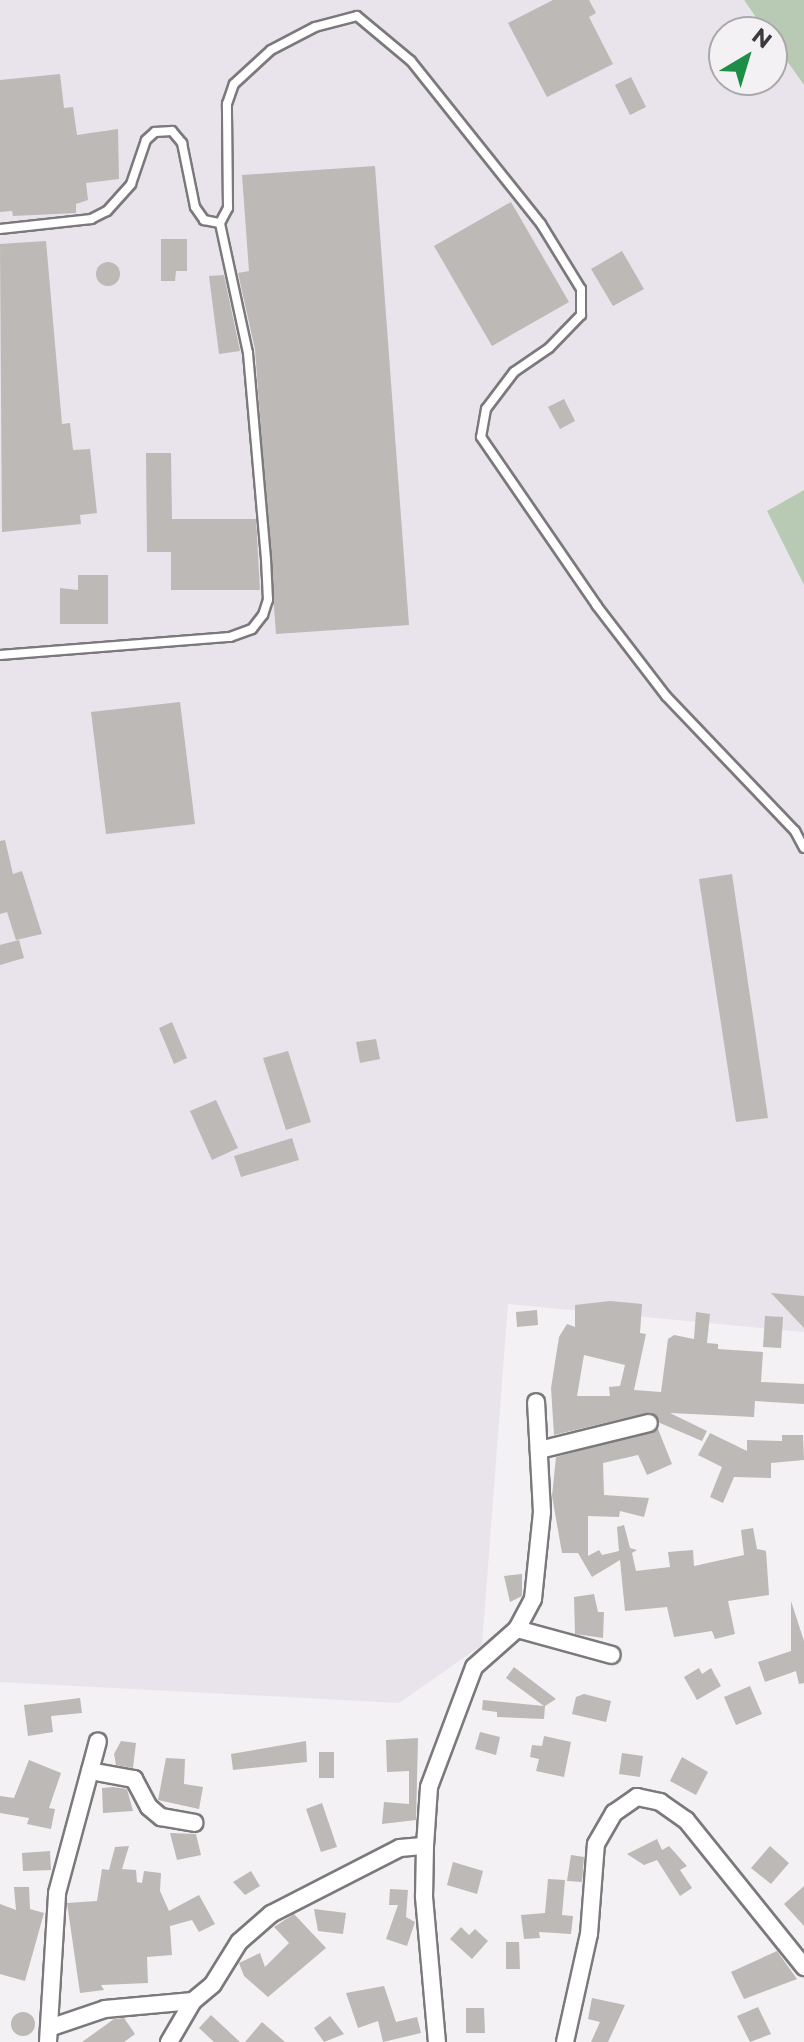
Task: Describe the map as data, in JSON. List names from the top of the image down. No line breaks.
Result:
{"north":"top right"}
